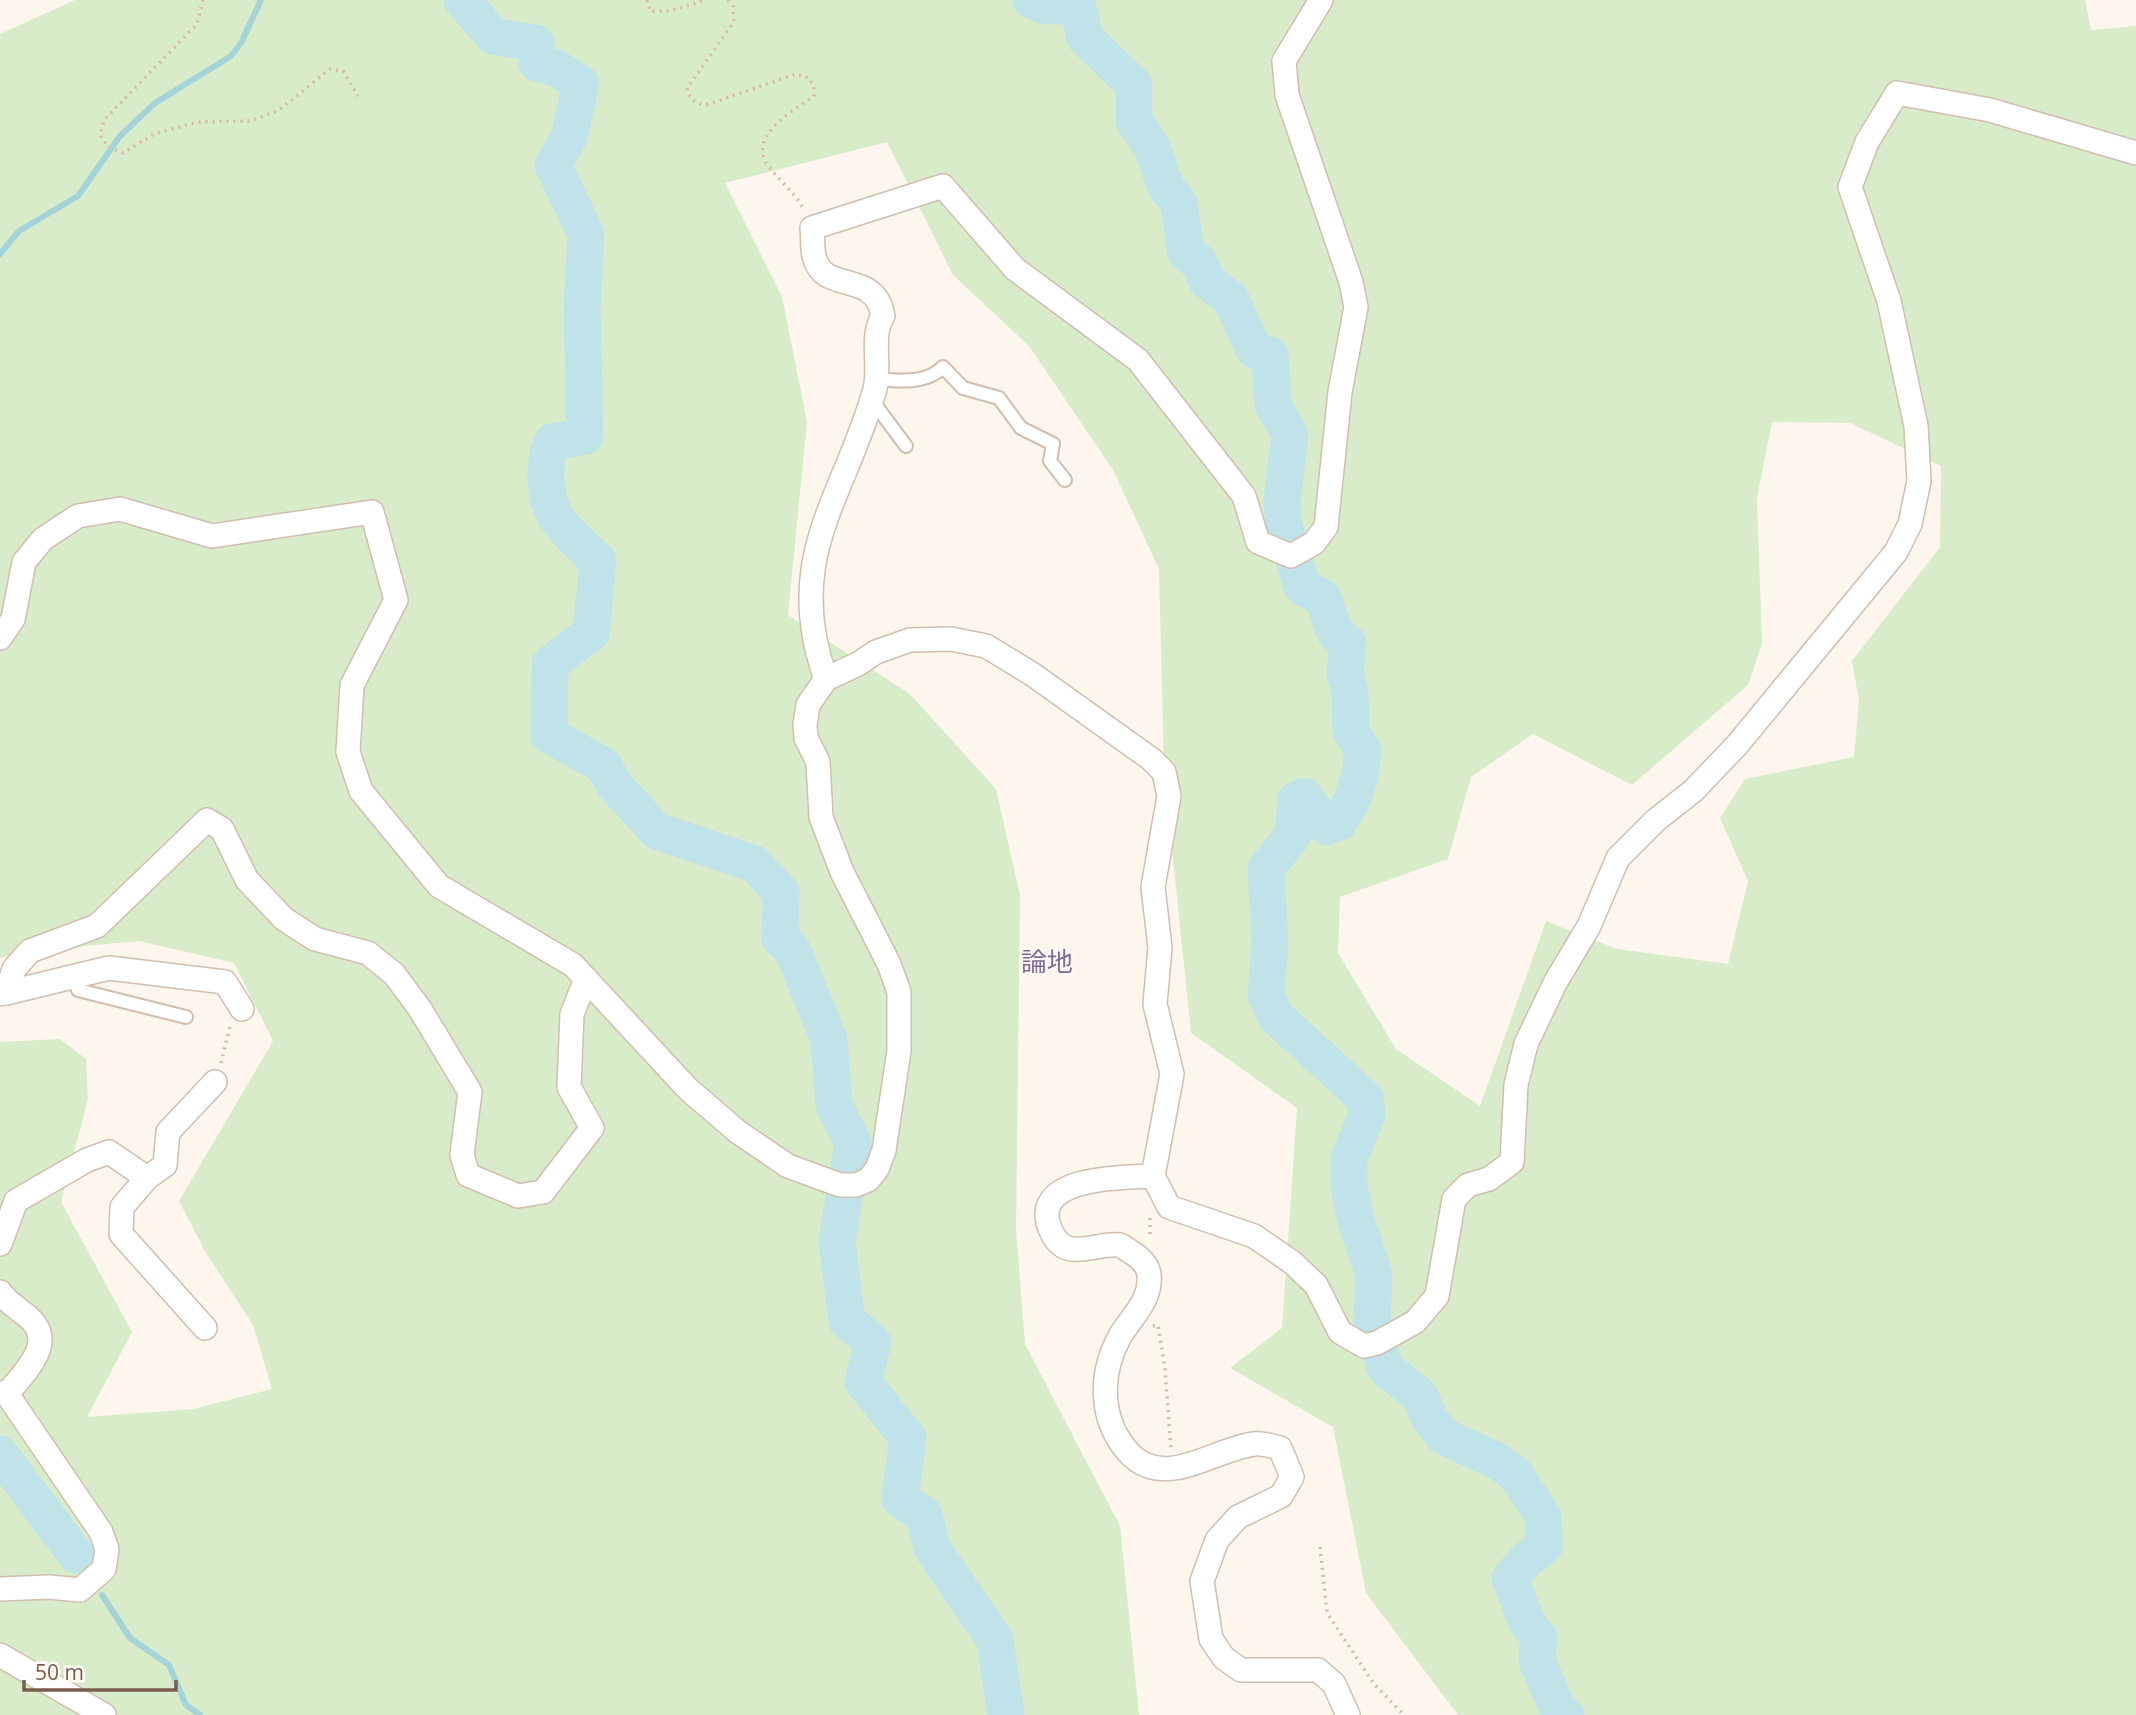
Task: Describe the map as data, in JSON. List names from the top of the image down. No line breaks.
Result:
{"districts":["論地"],"scale_bar":"50 m"}
